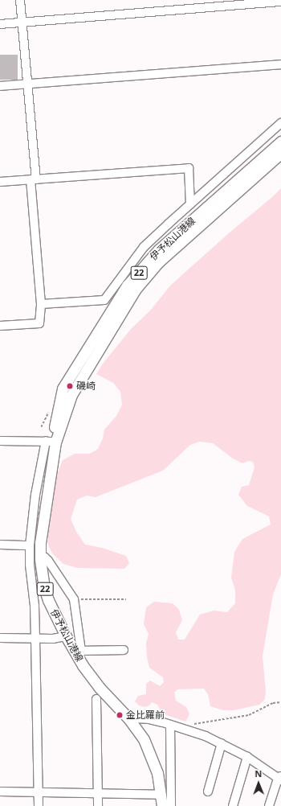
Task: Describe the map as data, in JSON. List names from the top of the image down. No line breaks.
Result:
{"streets":{"main road":["伊予松山港線","22"]},"places":["磯崎","金比羅前"],"north":"top"}
